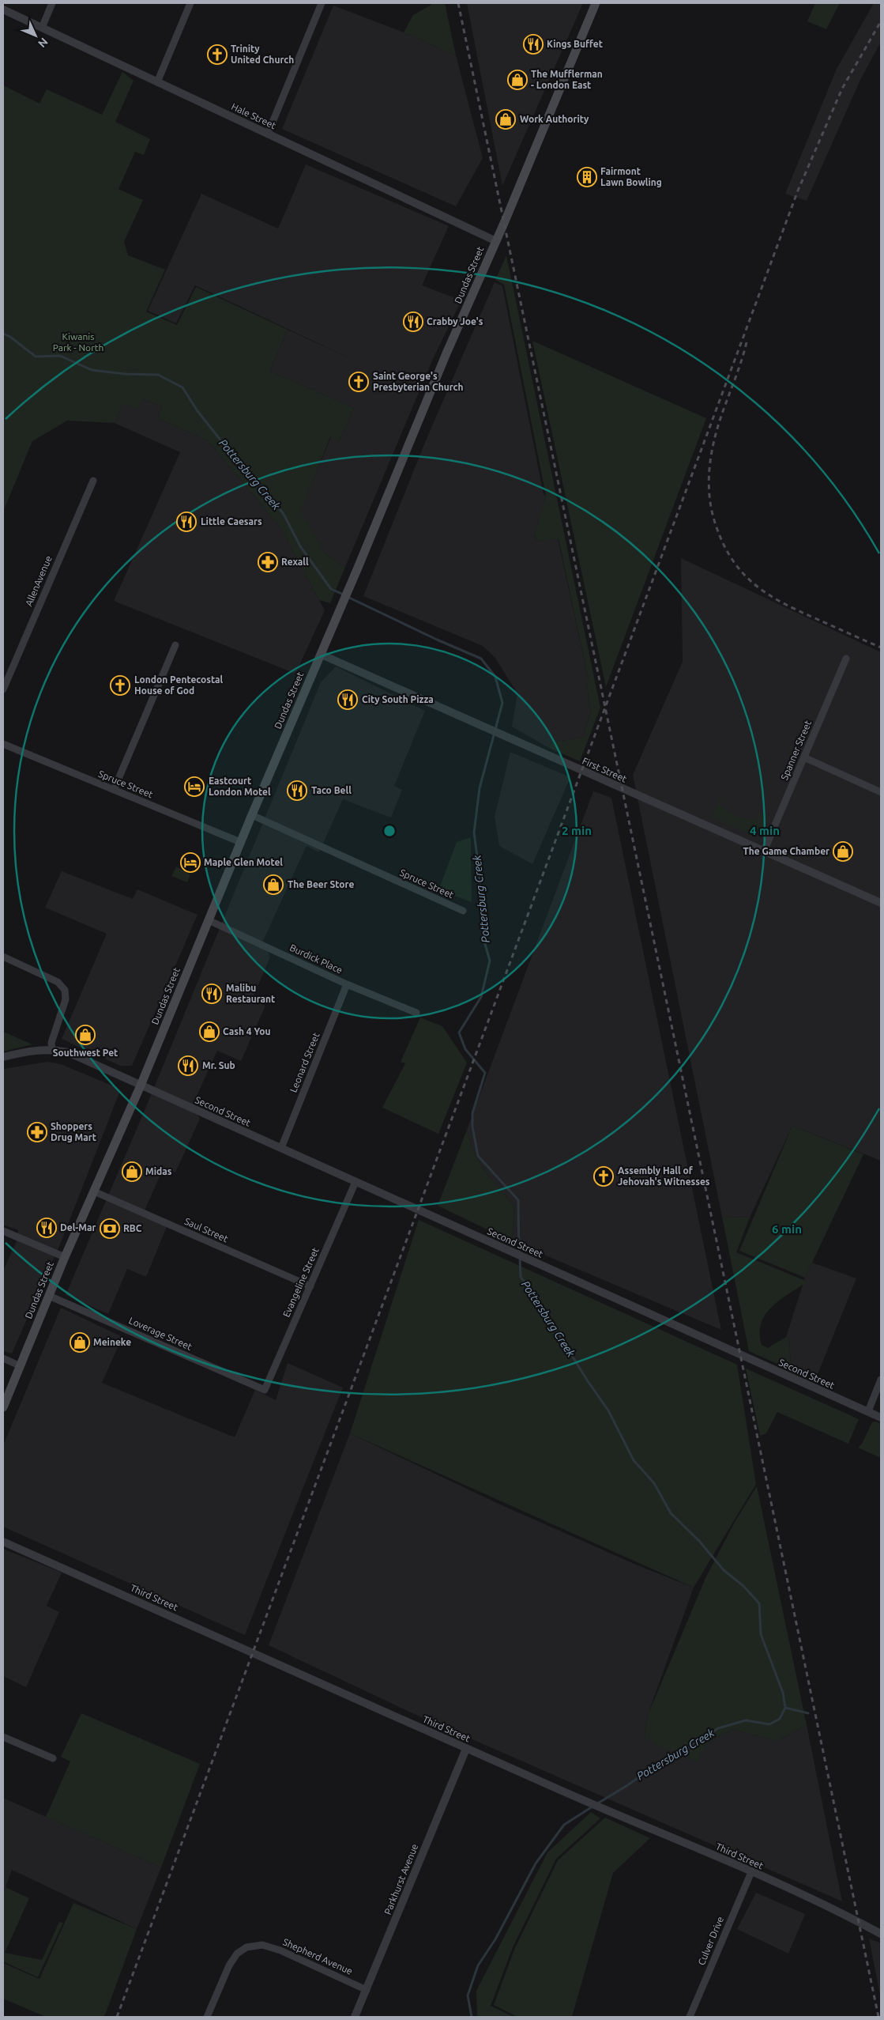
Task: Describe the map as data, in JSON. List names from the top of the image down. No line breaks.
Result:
{"streets":{"main road":["Dundas Street"],"street":["Hale Street","AllenAvenue","Spanner Street","First Street","Spruce Street","Burdick Place","Leonard Street","Second Street","Saul Street","Evangeline Street","Loverage Street","Third Street","Parkhurst Avenue","Culver Drive","Shepherd Avenue"]},"crossings":[["Hale Street","Dundas Street"],["Dundas Street","First Street"],["Dundas Street","Spruce Street"],["Dundas Street","Burdick Place"],["Dundas Street","Second Street"],["Dundas Street","Saul Street"],["Dundas Street","Loverage Street"],["Spanner Street","First Street"],["Burdick Place","Leonard Street"],["Leonard Street","Second Street"],["Second Street","Evangeline Street"],["Saul Street","Evangeline Street"],["Evangeline Street","Loverage Street"],["Third Street","Parkhurst Avenue"],["Third Street","Culver Drive"],["Parkhurst Avenue","Shepherd Avenue"]],"water":["Pottersburg Creek"],"parks":["Kiwanis Park - North"],"places":{"restaurant":["Kings Buffet","Crabby Joe's","Little Caesars","City South Pizza","Taco Bell","Malibu Restaurant","Mr. Sub","Del-Mar"],"church":["Trinity United Church","Saint George's Presbyterian Church","London Pentecostal House of God","Assembly Hall of Jehovah's Witnesses"],"shop":["The Mufflerman - London East","Work Authority","The Game Chamber","The Beer Store","Cash 4 You","Southwest Pet","Midas","Meineke"],"building":["Fairmont Lawn Bowling"],"pharmacy":["Rexall","Shoppers Drug Mart"],"hotel":["Eastcourt London Motel","Maple Glen Motel"],"bank":["RBC"]},"north":"bottom right","rings":["2 min","4 min","6 min"]}
